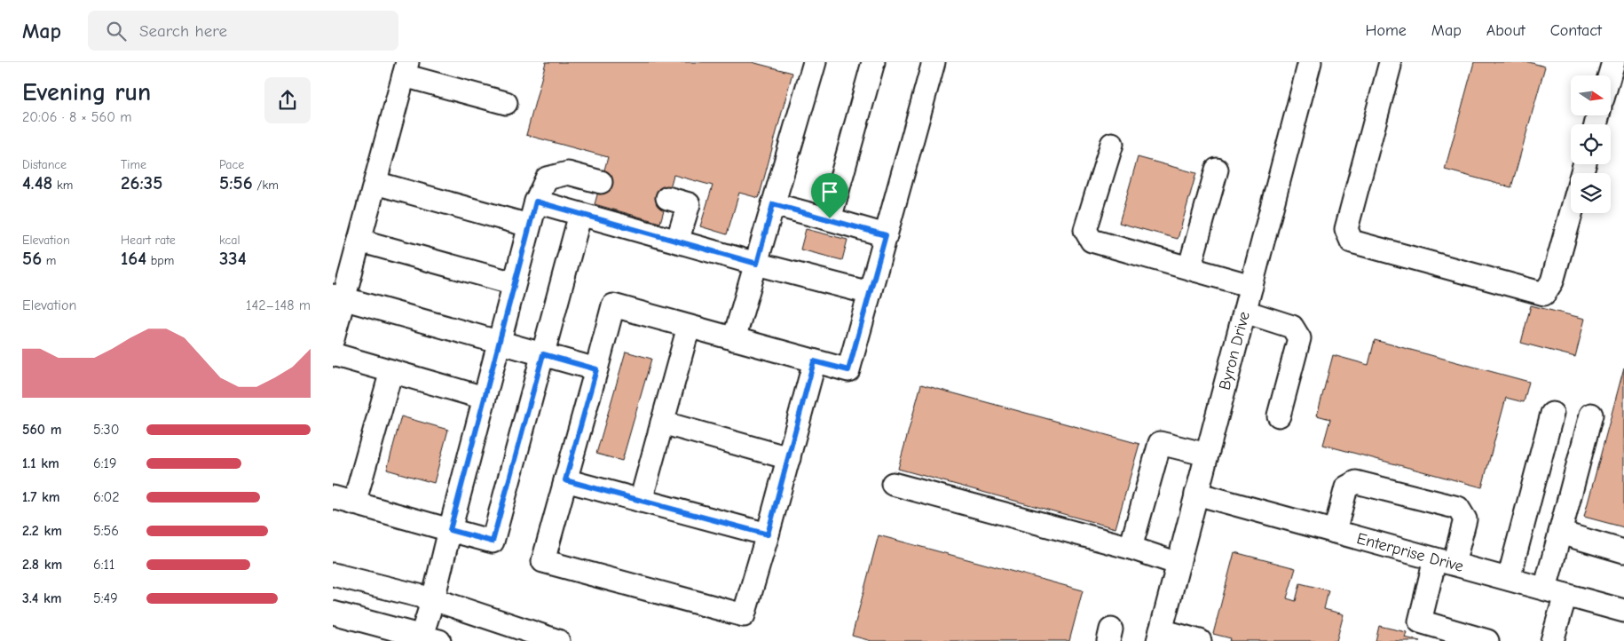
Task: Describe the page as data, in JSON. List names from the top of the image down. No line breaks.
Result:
{"streets":{"street":["Byron Drive","Enterprise Drive"]},"crossings":[["Byron Drive","Enterprise Drive"]],"north":"right","page":{"header":"Map","search":"Search here","nav":["Home","Map","About","Contact"],"heading":["Evening run","20:06 · 8 × 560 m"],"stats":[["Distance","4.48 km"],["Time","26:35"],["Pace","5:56 /km"],["Elevation","56 m"],["Heart rate","164 bpm"],["kcal","334"]],"chart":["Elevation","142–148 m"],"list":[{"name":"560 m","note":"5:30"},{"name":"1.1 km","note":"6:19"},{"name":"1.7 km","note":"6:02"},{"name":"2.2 km","note":"5:56"},{"name":"2.8 km","note":"6:11"},{"name":"3.4 km","note":"5:49"}]}}
